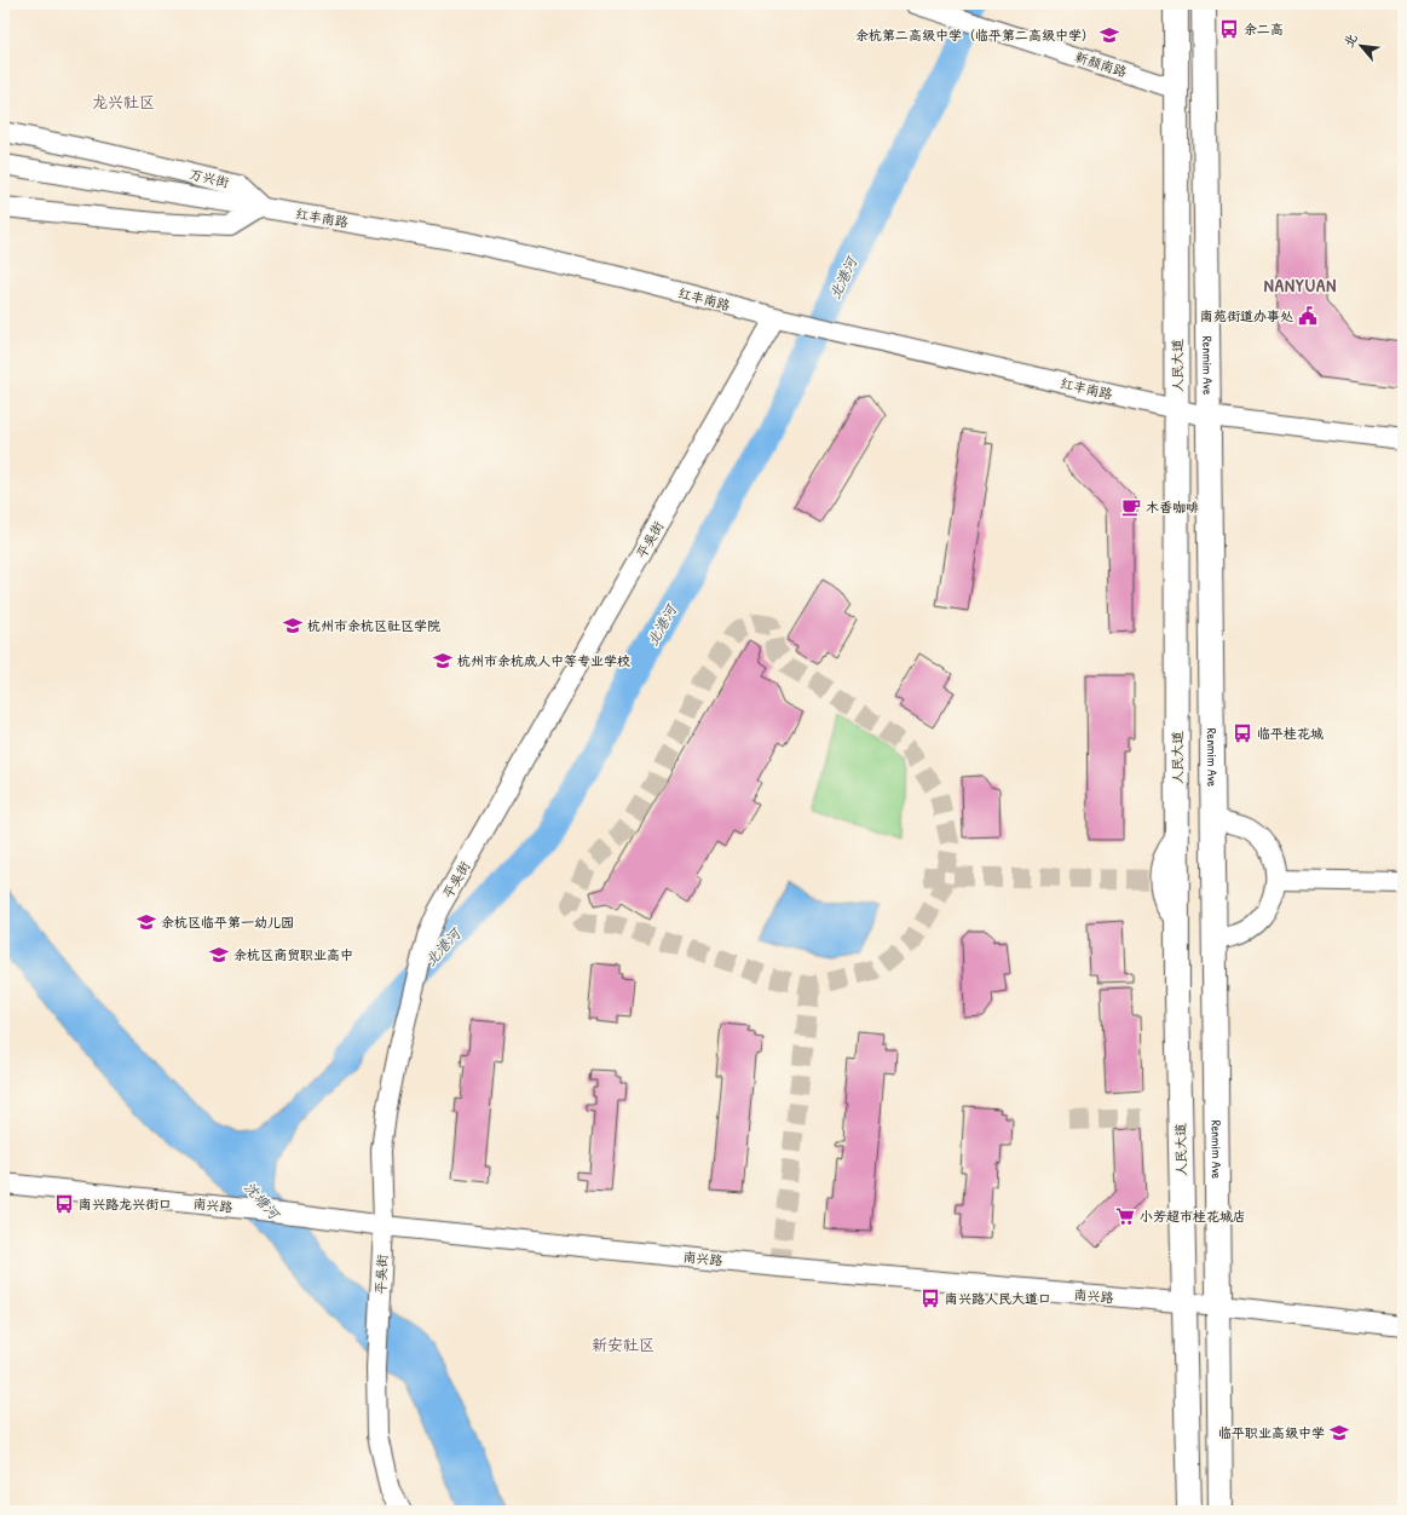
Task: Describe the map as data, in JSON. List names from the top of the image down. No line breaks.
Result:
{"streets":{"main road":["人民大道","Renmim Ave"],"street":["新颜南路","万兴街","红丰南路","平吴街","南兴路"]},"crossings":[["新颜南路","人民大道"],["万兴街","红丰南路"],["红丰南路","人民大道"],["红丰南路","Renmim Ave"],["红丰南路","平吴街"],["人民大道","南兴路"],["Renmim Ave","南兴路"],["平吴街","南兴路"]],"districts":["龙兴社区","NANYUAN","新安社区"],"water":["北港河","沈塘河"],"places":{"bus stop":["余二高","临平桂花城","南兴路龙兴街口","南兴路人民大道口"],"school or university":["余杭第二高级中学（临平第二高级中学）","杭州市余杭区社区学院","杭州市余杭成人中等专业学校","余杭区临平第一幼儿园","余杭区商贸职业高中","临平职业高级中学"],"public building":["南苑街道办事处"],"cafe":["木香咖啡"],"supermarket":["小芳超市桂花城店"]},"north":"top left"}
